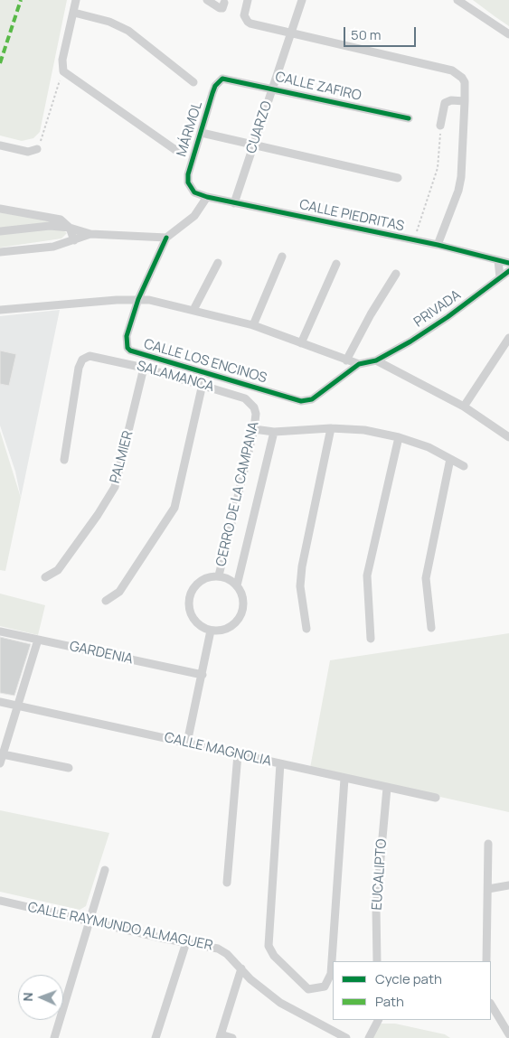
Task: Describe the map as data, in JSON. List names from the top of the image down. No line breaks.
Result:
{"streets":{"street":["CALLE ZAFIRO","CUARZO","MÁRMOL","CALLE PIEDRITAS","PRIVADA","CALLE LOS ENCINOS","SALAMANCA","PALMIER","CERRO DE LA CAMPANA","GARDENIA","CALLE MAGNOLIA","EUCALIPTO","CALLE RAYMUNDO ALMAGUER"]},"crossings":[["CALLE ZAFIRO","CUARZO"],["CALLE ZAFIRO","MÁRMOL"],["CUARZO","CALLE PIEDRITAS"],["MÁRMOL","CALLE PIEDRITAS"],["PRIVADA","CALLE LOS ENCINOS"],["SALAMANCA","PALMIER"],["SALAMANCA","CERRO DE LA CAMPANA"],["CALLE MAGNOLIA","EUCALIPTO"]],"legend":["Cycle path","Path"],"scale_bar":"50 m","north":"left"}
